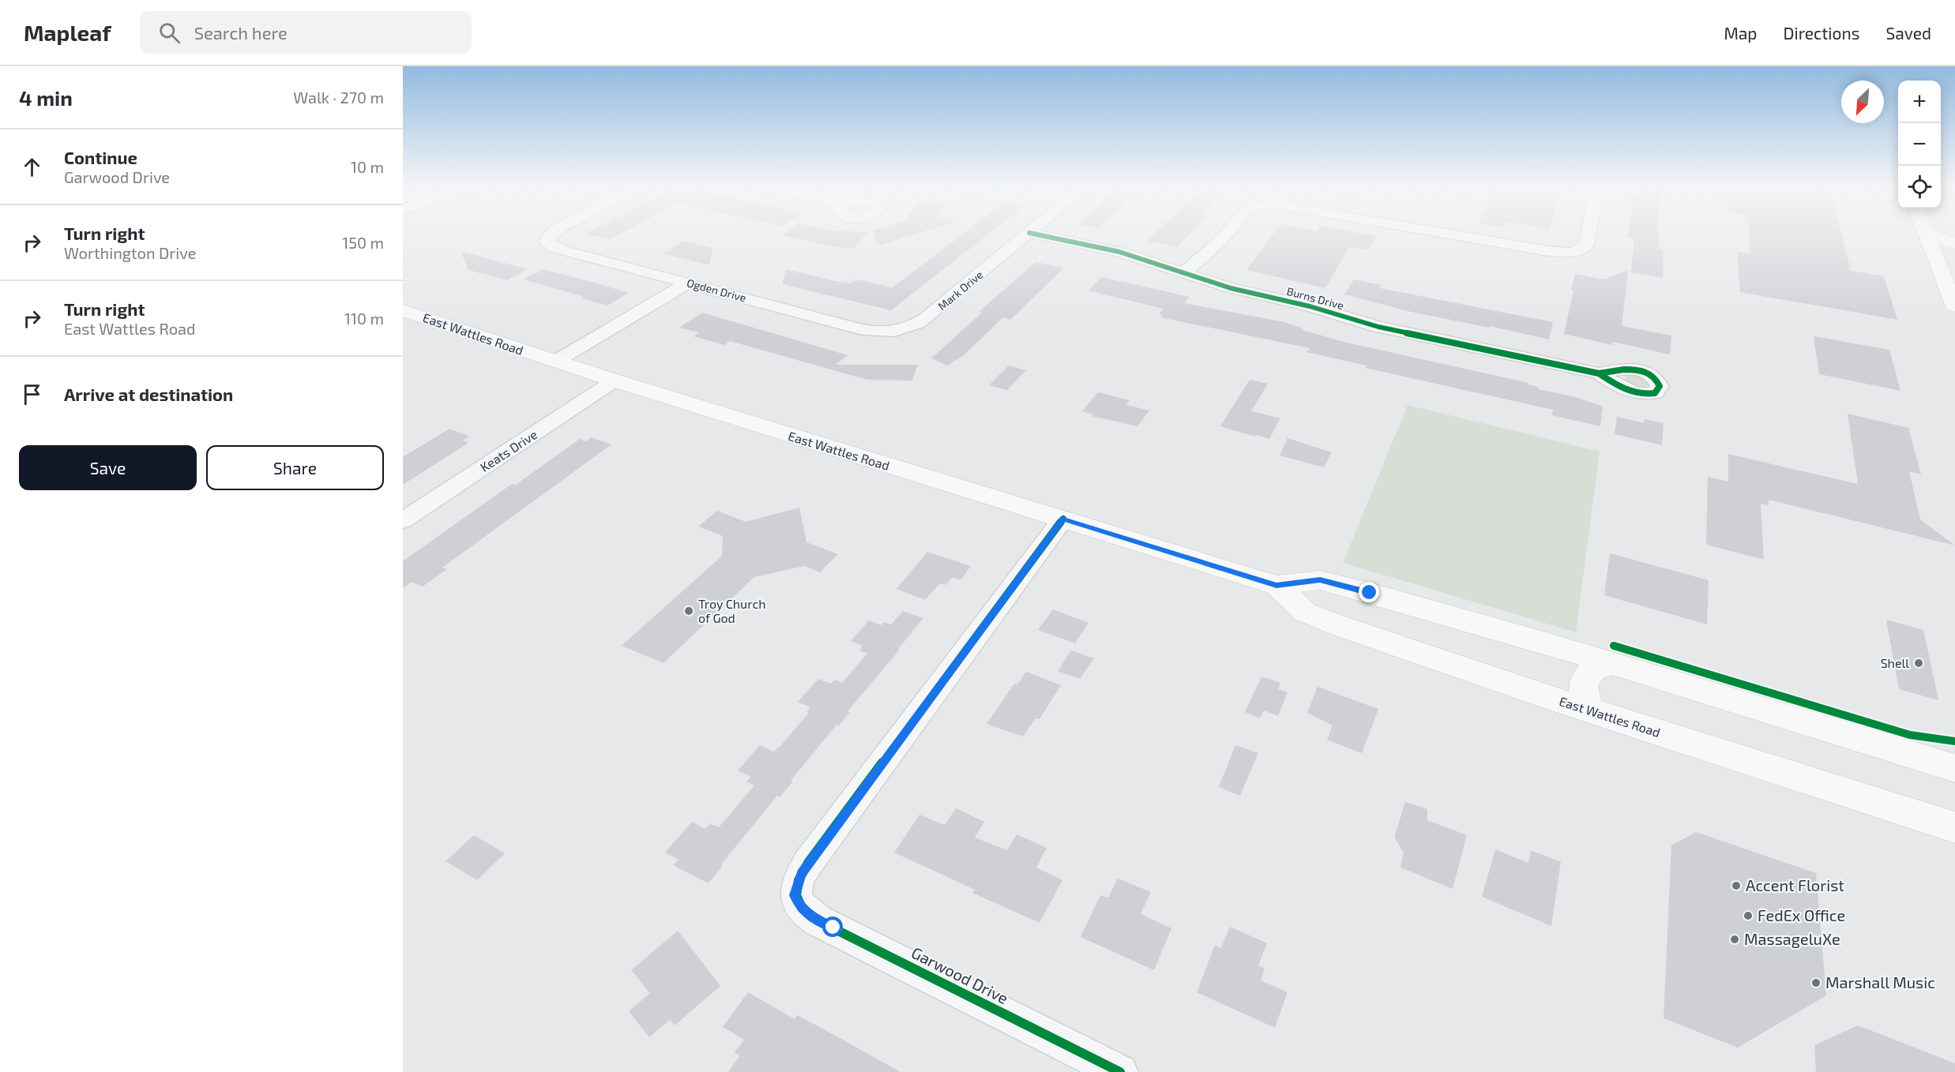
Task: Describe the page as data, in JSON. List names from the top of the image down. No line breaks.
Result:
{"streets":{"main road":["East Wattles Road"],"street":["Ogden Drive","Mark Drive","Burns Drive","Keats Drive","Garwood Drive"]},"crossings":[["Ogden Drive","Mark Drive"],["East Wattles Road","Keats Drive"],["East Wattles Road","Garwood Drive"]],"places":["Troy Church of God","Shell","Accent Florist","FedEx Office","MassageluXe","Marshall Music"],"north":"bottom left","page":{"header":"Mapleaf","search":"Search here","nav":["Map","Directions","Saved"],"heading":["4 min","Walk · 270 m"],"map_buttons":["+","−"],"list":[["Continue","Garwood Drive","10 m"],["Turn right","Worthington Drive","150 m"],["Turn right","East Wattles Road","110 m"],"Arrive at destination"],"buttons":["Save","Share"]}}
